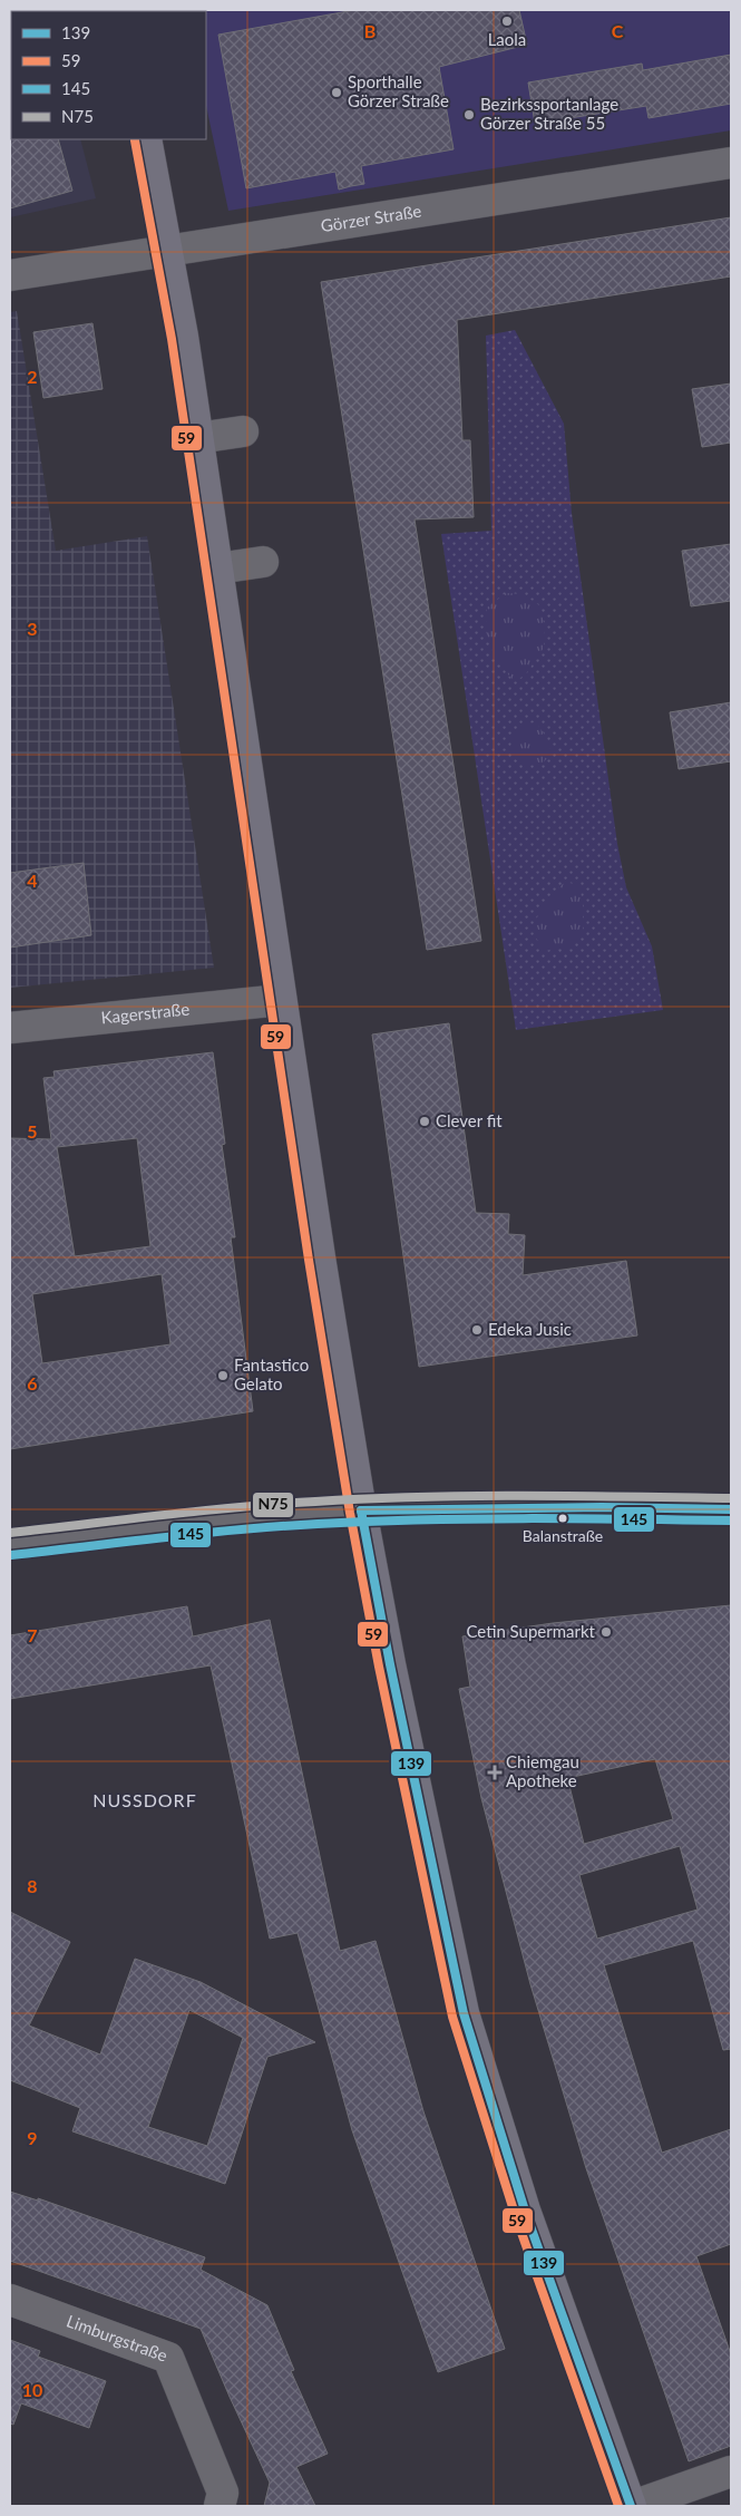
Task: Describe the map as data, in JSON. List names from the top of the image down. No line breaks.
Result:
{"streets":{"street":["Görzer Straße","Kagerstraße","Limburgstraße"]},"districts":["NUSSDORF"],"places":{"other":["Laola","Sporthalle Görzer Straße","Bezirkssportanlage Görzer Straße 55","Clever fit","Edeka Jusic","Fantastico Gelato","Balanstraße","Cetin Supermarkt"],"health":["Chiemgau Apotheke"]},"lines":["transit line 59","transit line N75","transit line 139","transit line 145"],"legend":["139","59","145","N75"],"grid":{"columns":["B","C"],"rows":["2","3","4","5","6","7","8","9","10"]}}
